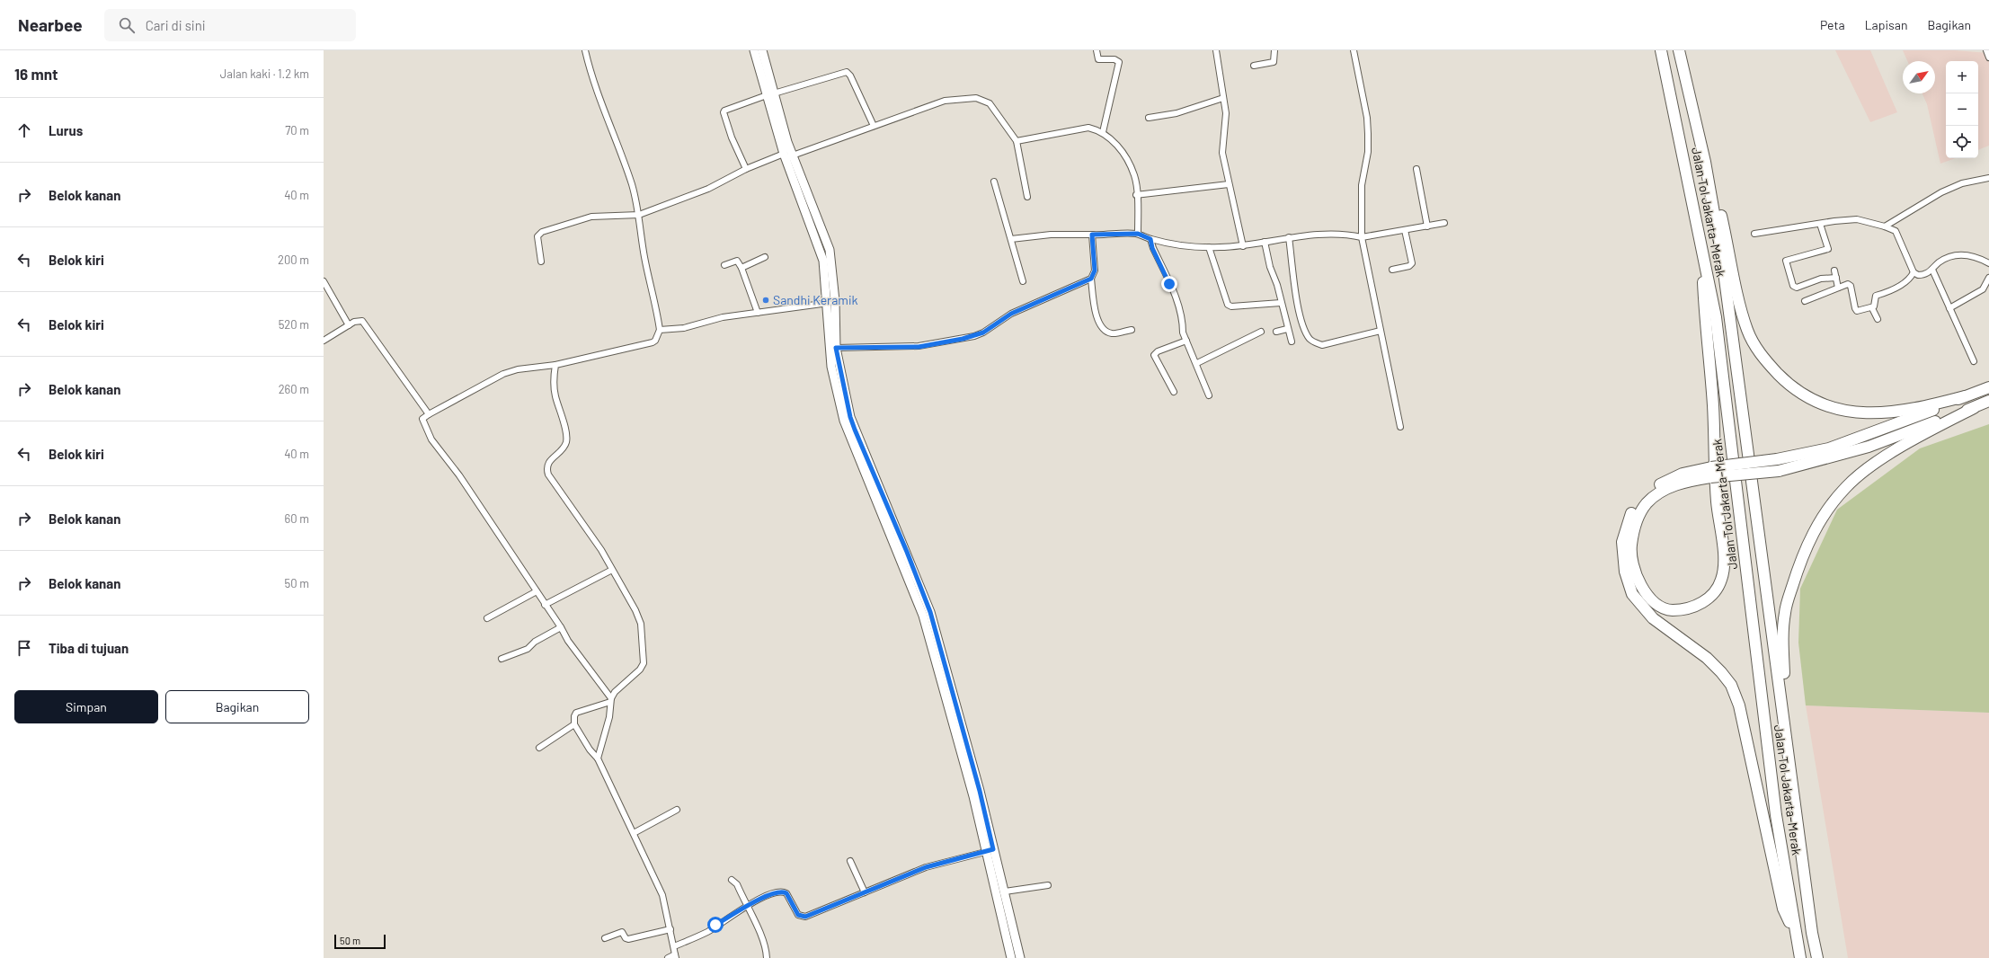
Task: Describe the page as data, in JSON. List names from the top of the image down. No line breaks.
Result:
{"streets":{"highway":["Jalan Tol Jakarta–Merak"]},"places":["Sandhi Keramik"],"scale_bar":"50 m","north":"top right","page":{"header":"Nearbee","search":"Cari di sini","nav":["Peta","Lapisan","Bagikan"],"heading":["16 mnt","Jalan kaki · 1.2 km"],"map_buttons":["+","−"],"list":[["Lurus","70 m"],["Belok kanan","40 m"],["Belok kiri","200 m"],["Belok kiri","520 m"],["Belok kanan","260 m"],["Belok kiri","40 m"],["Belok kanan","60 m"],["Belok kanan","50 m"],"Tiba di tujuan"],"buttons":["Simpan","Bagikan"],"scale":"50 m"}}
